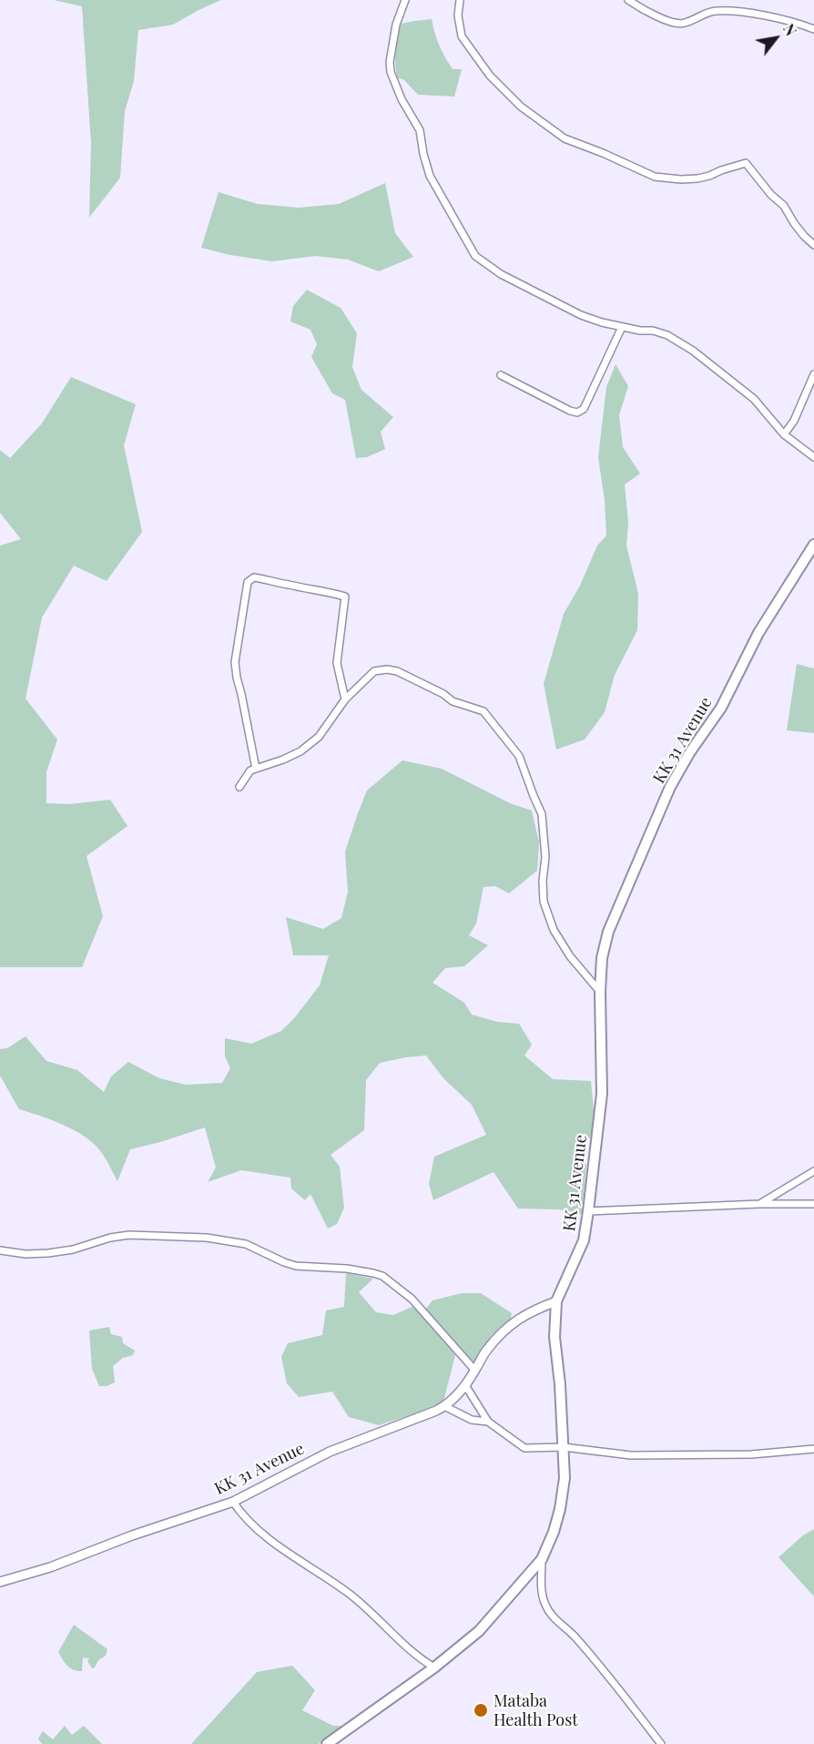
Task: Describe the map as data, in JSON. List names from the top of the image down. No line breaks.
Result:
{"streets":{"main road":["KK 31 Avenue"]},"places":["Mataba Health Post"],"north":"top right"}
